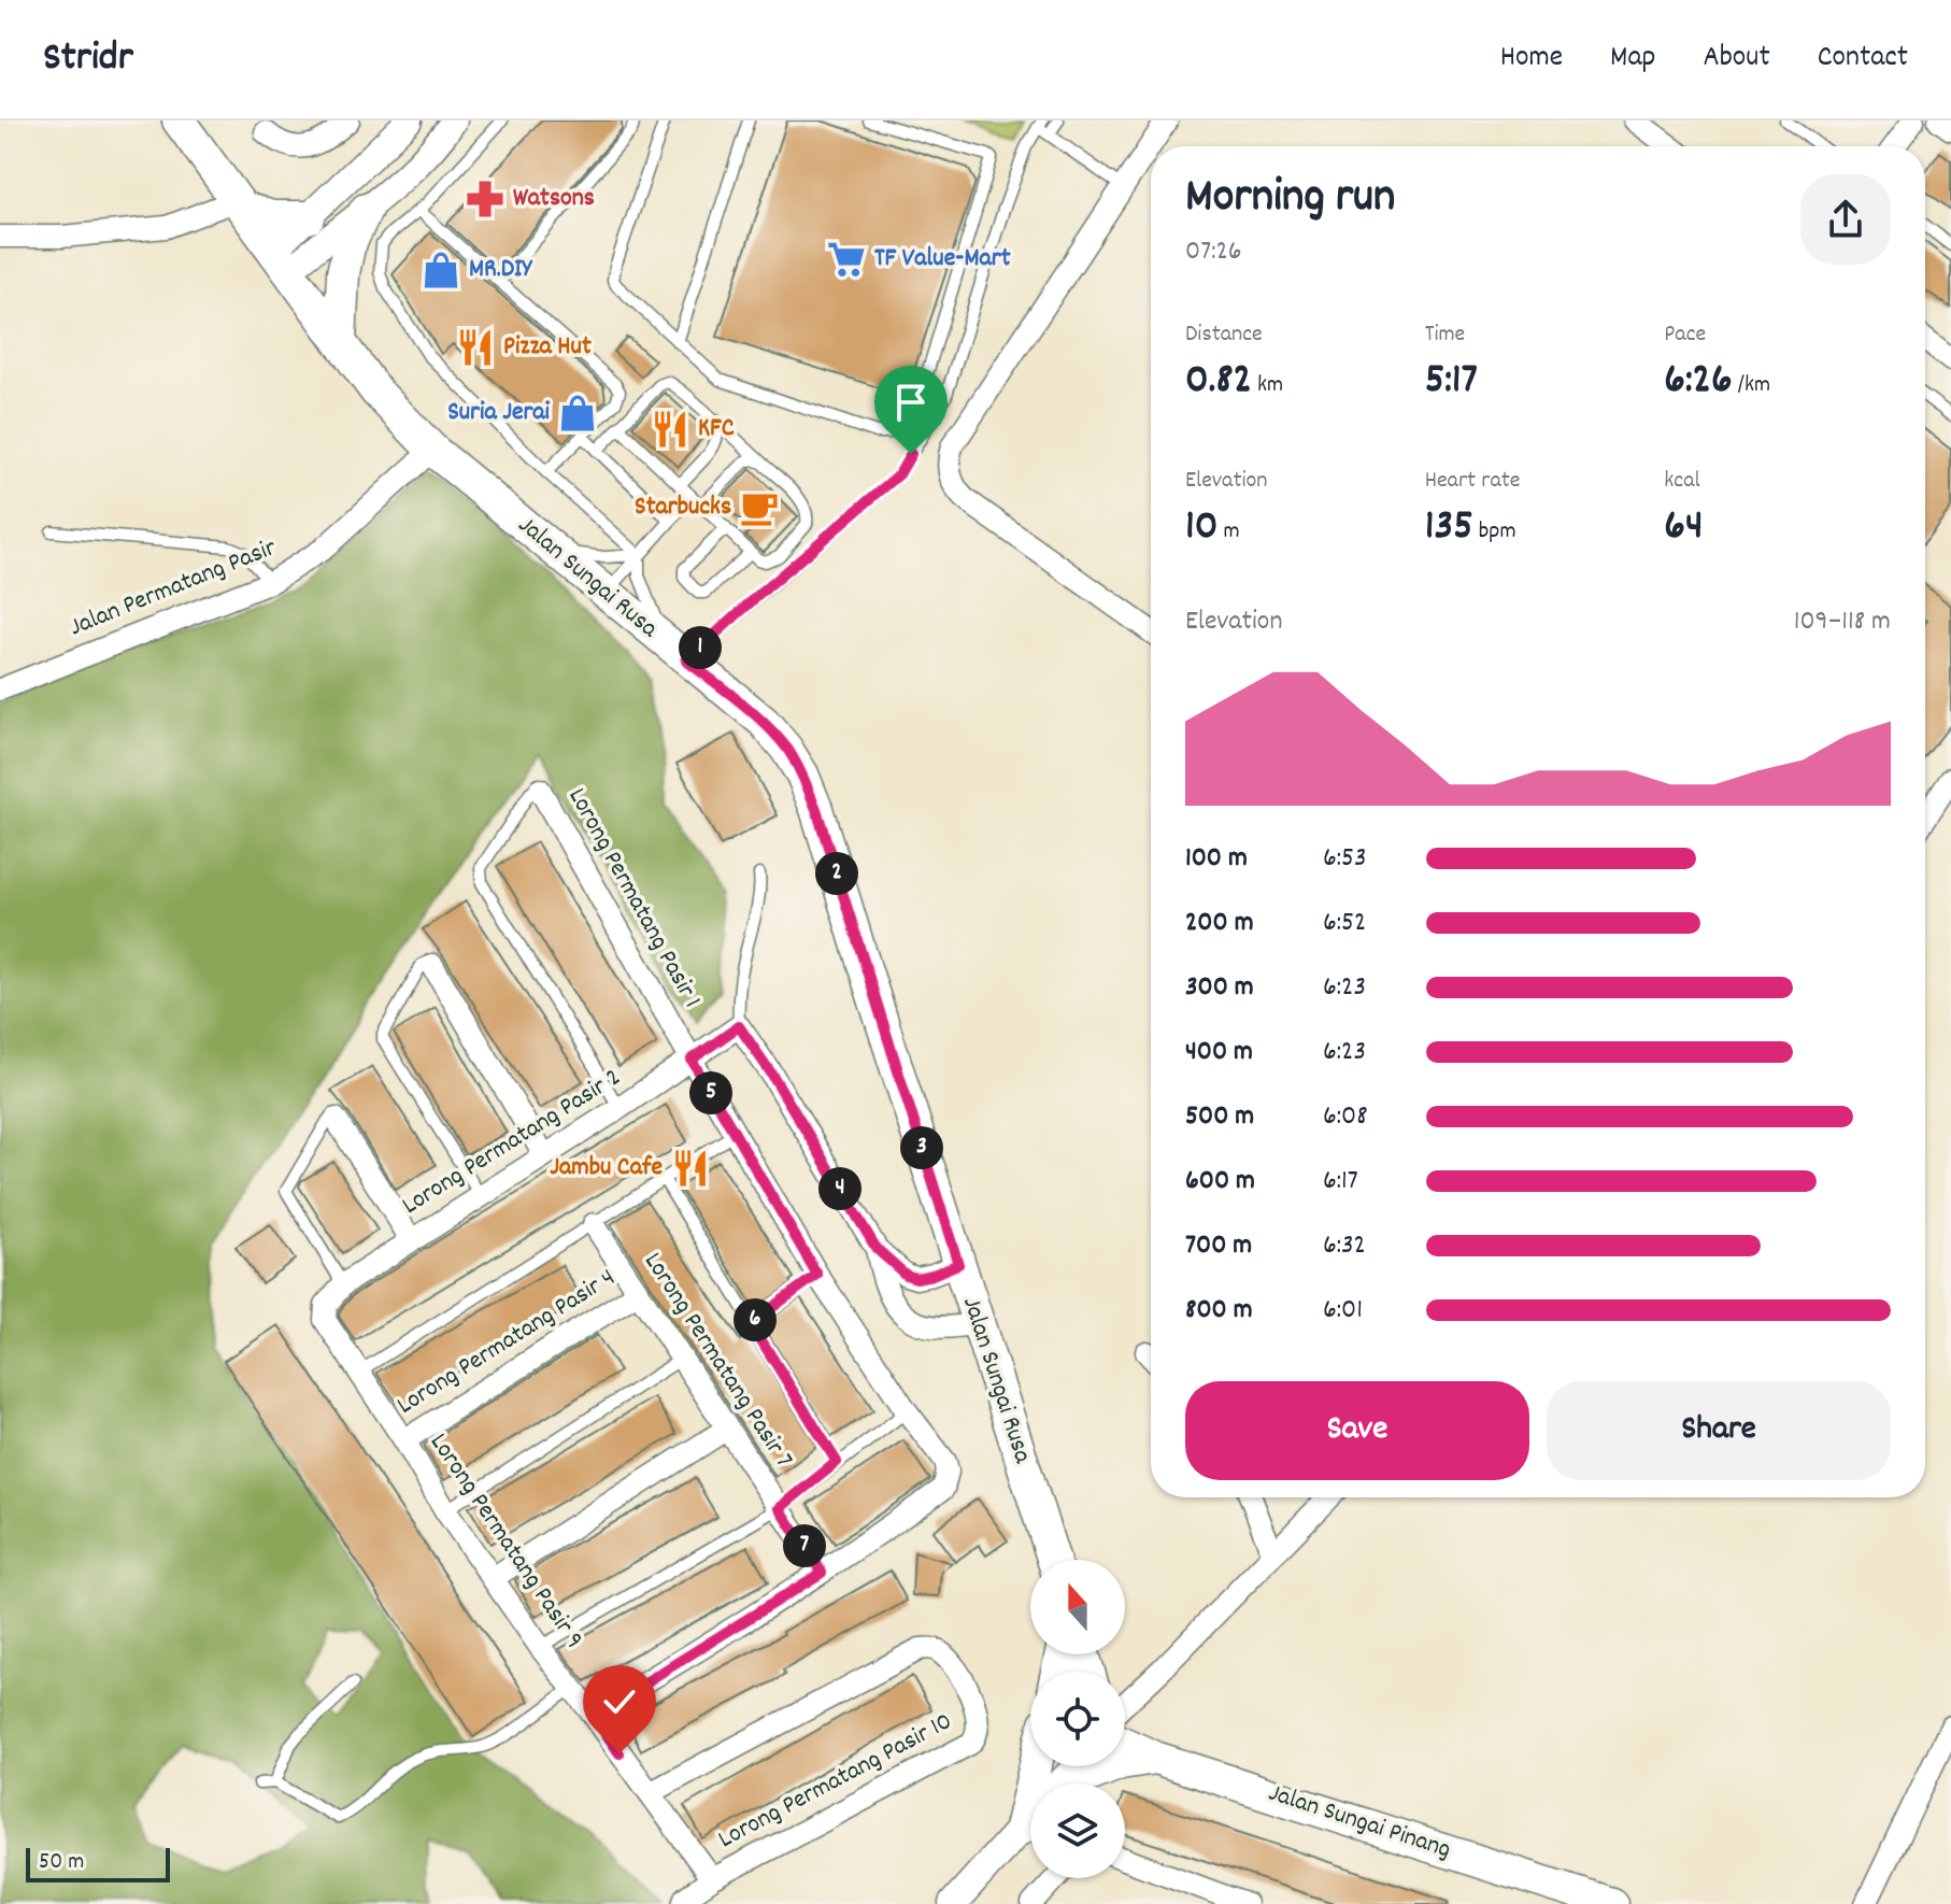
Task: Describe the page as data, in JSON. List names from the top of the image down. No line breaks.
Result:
{"streets":{"main road":["Jalan Sungai Rusa","Jalan Sungai Pinang"],"street":["Jalan Permatang Pasir","Lorong Permatang Pasir 1","Lorong Permatang Pasir 2","Lorong Permatang Pasir 4","Lorong Permatang Pasir 7","Lorong Permatang Pasir 9","Lorong Permatang Pasir 10"]},"crossings":[["Jalan Sungai Rusa","Jalan Permatang Pasir"],["Lorong Permatang Pasir 1","Lorong Permatang Pasir 2"],["Lorong Permatang Pasir 1","Lorong Permatang Pasir 7"],["Lorong Permatang Pasir 2","Lorong Permatang Pasir 9"],["Lorong Permatang Pasir 4","Lorong Permatang Pasir 7"],["Lorong Permatang Pasir 4","Lorong Permatang Pasir 9"],["Lorong Permatang Pasir 9","Lorong Permatang Pasir 10"]],"places":{"pharmacy":["Watsons"],"supermarket":["TF Value-Mart"],"shop":["MR.DIY","Suria Jerai"],"restaurant":["Pizza Hut","KFC","Jambu Cafe"],"cafe":["Starbucks"]},"scale_bar":"50 m","north":"top","page":{"header":"Stridr","nav":["Home","Map","About","Contact"],"heading":["Morning run","07:26"],"stats":[["Distance","0.82 km"],["Time","5:17"],["Pace","6:26 /km"],["Elevation","10 m"],["Heart rate","135 bpm"],["kcal","64"]],"chart":["Elevation","109–118 m"],"pins":["1","2","5","3","4","6","7"],"list":[{"name":"100 m","note":"6:53"},{"name":"200 m","note":"6:52"},{"name":"300 m","note":"6:23"},{"name":"400 m","note":"6:23"},{"name":"500 m","note":"6:08"},{"name":"600 m","note":"6:17"},{"name":"700 m","note":"6:32"},{"name":"800 m","note":"6:01"}],"buttons":["Save","Share"],"scale":"50 m"}}
